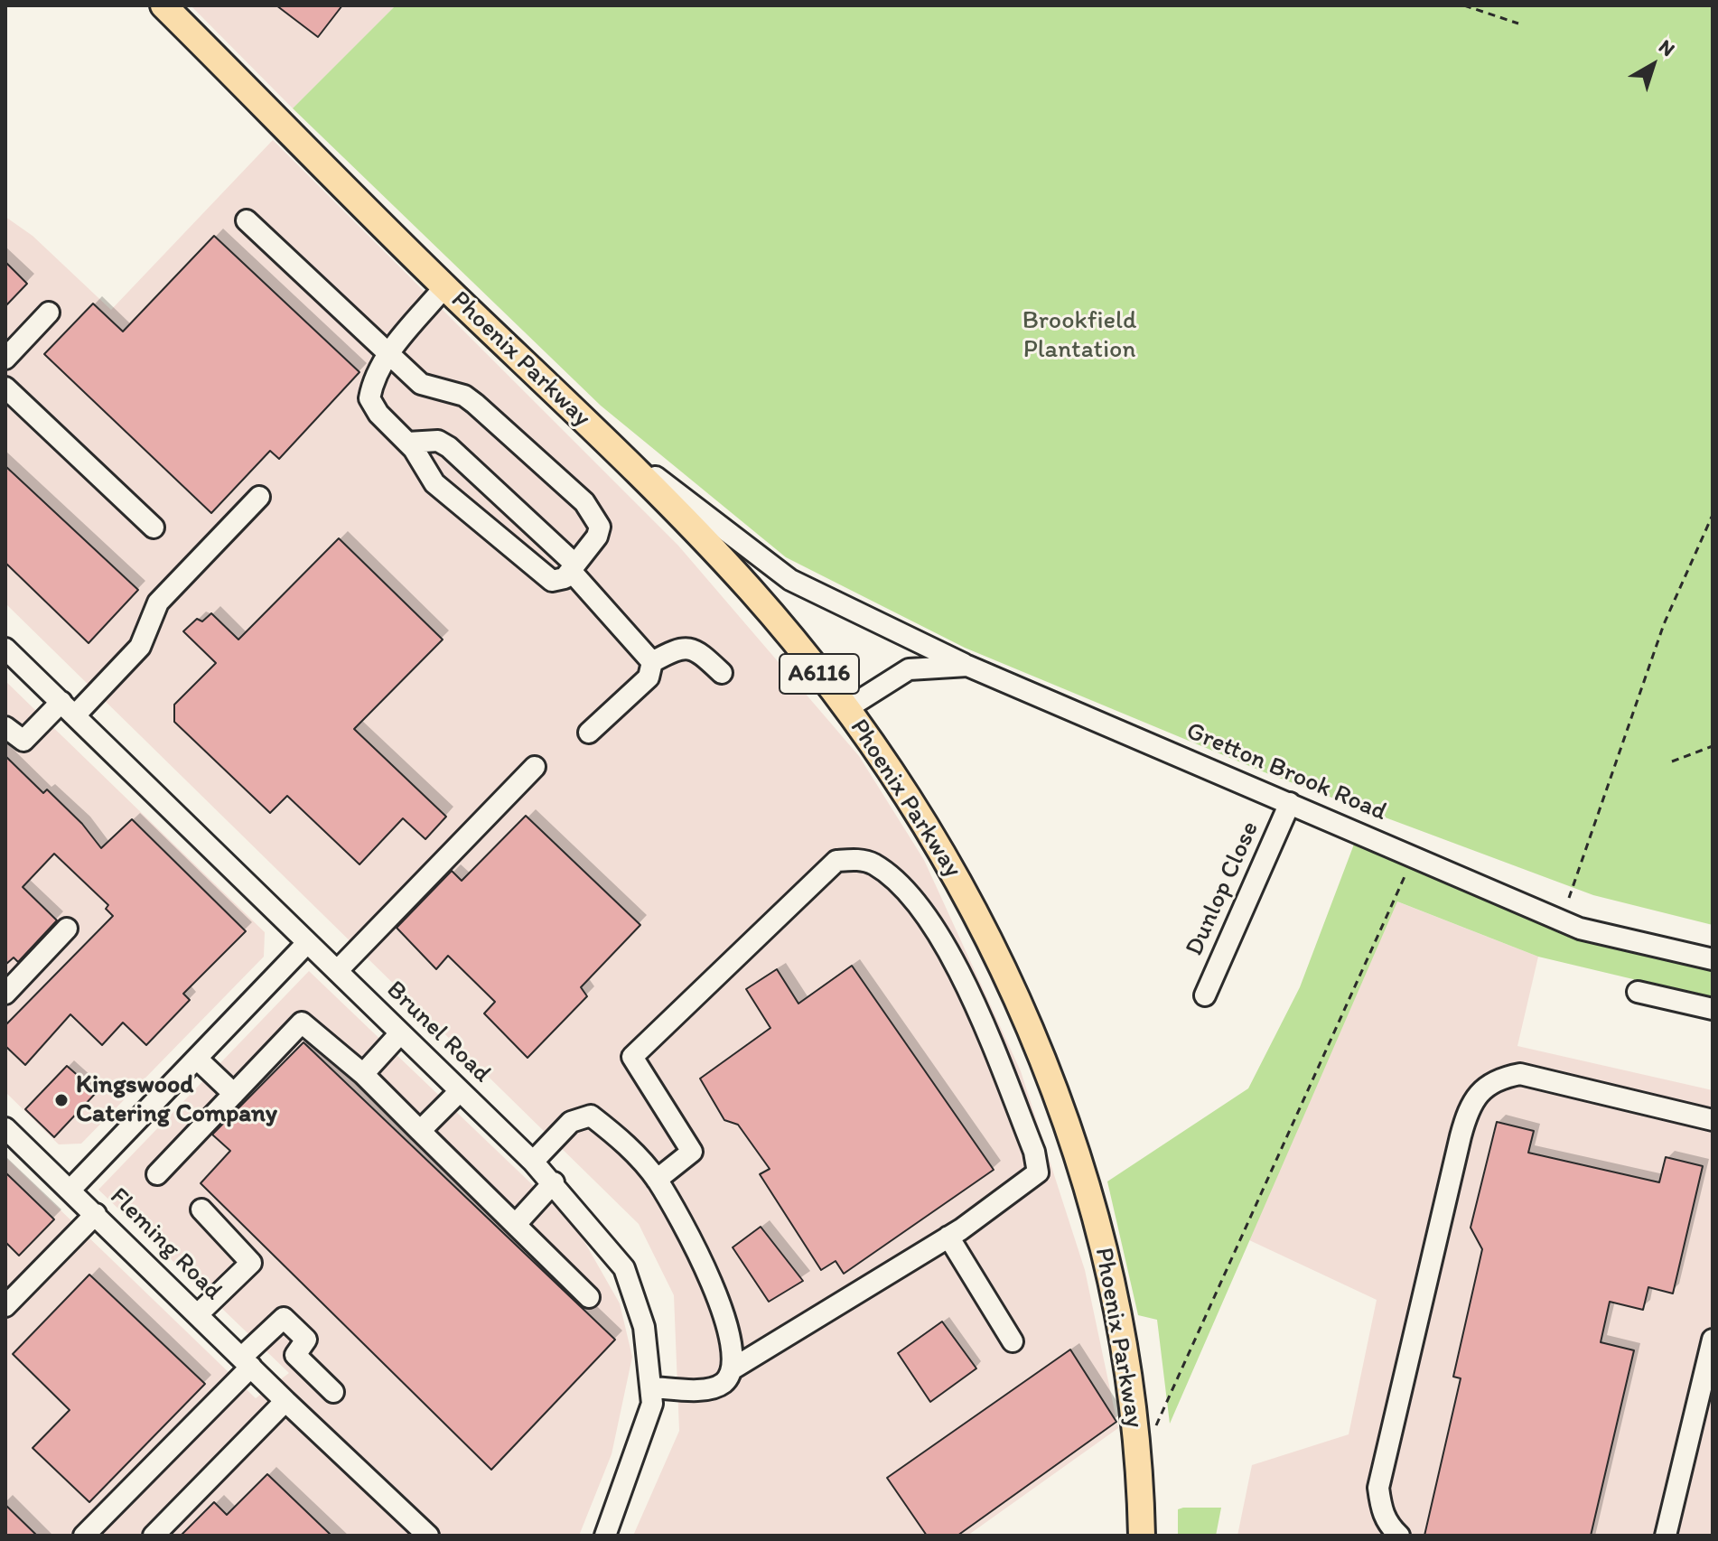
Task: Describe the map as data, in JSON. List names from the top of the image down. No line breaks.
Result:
{"streets":{"main road":["Phoenix Parkway","A6116"],"street":["Gretton Brook Road","Dunlop Close","Brunel Road","Fleming Road"]},"crossings":[["Phoenix Parkway","Gretton Brook Road"],["Gretton Brook Road","Dunlop Close"]],"parks":["Brookfield Plantation"],"places":["Kingswood Catering Company"],"north":"top right"}
